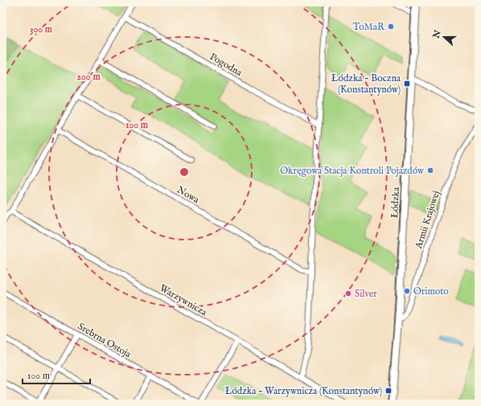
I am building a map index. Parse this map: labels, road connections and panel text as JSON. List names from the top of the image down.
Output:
{
  "streets": {
    "main road": ["Łódzka"],
    "street": [
      "Pogodna",
      "Nowa",
      "Armii Krajowej",
      "Warzywnicza",
      "Srebrna Ostoja"
    ]
  },
  "crossings": [
    ["Łódzka", "Armii Krajowej"]
  ],
  "places": {
    "other": [
      "ToMaR",
      "Okręgowa Stacja Kontroli Pojazdów",
      "Orimoto",
      "Silver"
    ],
    "transit": ["Łódzka - Boczna (Konstantynów)", "Łódzka - Warzywnicza (Konstantynów)"]
  },
  "scale_bar": "100 m",
  "north": "left",
  "rings": ["300 m", "200 m", "100 m"]
}
